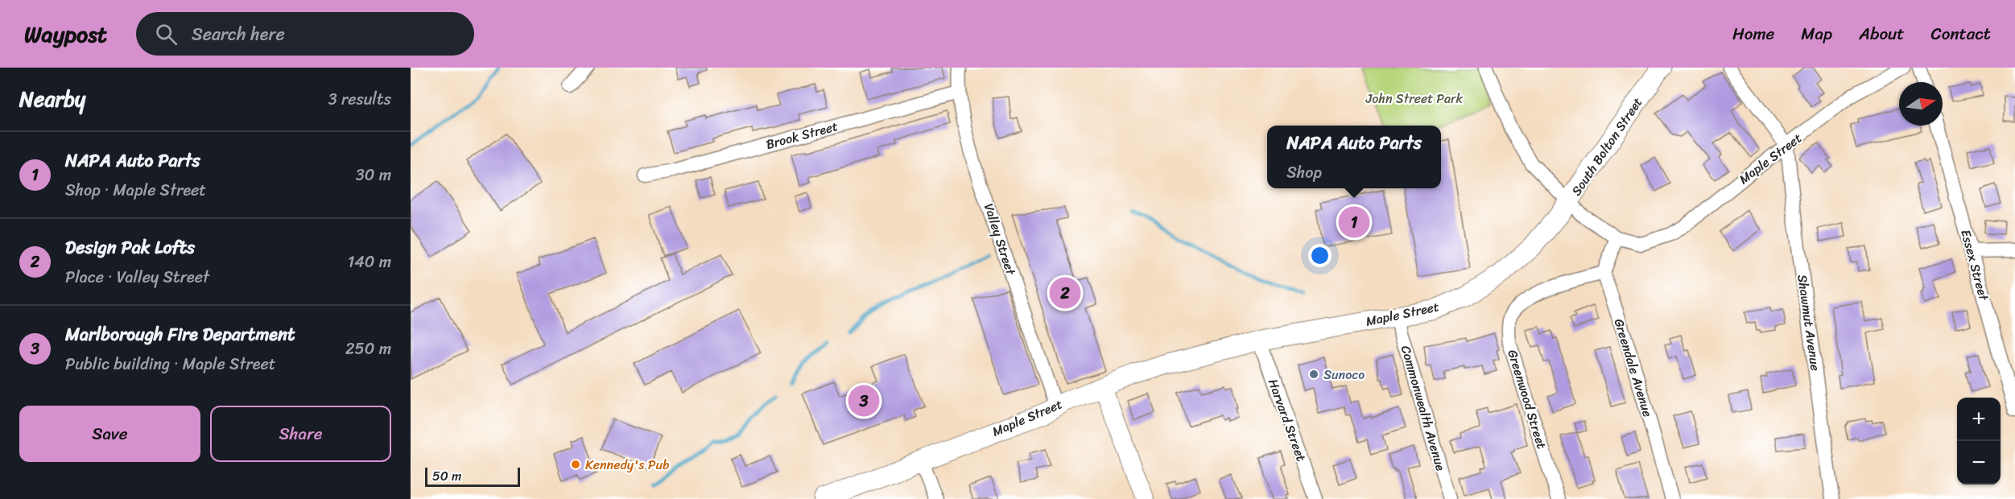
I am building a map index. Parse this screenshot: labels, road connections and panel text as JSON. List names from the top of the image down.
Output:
{
  "streets": {
    "main road": ["South Bolton Street", "Maple Street"],
    "street": [
      "Brook Street",
      "Valley Street",
      "Essex Street",
      "Shawmut Avenue",
      "Greendale Avenue",
      "Greenwood Street",
      "Commonwealth Avenue",
      "Harvard Street"
    ]
  },
  "crossings": [
    ["Brook Street", "Valley Street"],
    ["South Bolton Street", "Maple Street"],
    ["Maple Street", "Valley Street"],
    ["Maple Street", "Shawmut Avenue"],
    ["Maple Street", "Commonwealth Avenue"],
    ["Maple Street", "Harvard Street"],
    ["Greendale Avenue", "Greenwood Street"]
  ],
  "parks": ["John Street Park"],
  "places": ["Sunoco", "Kennedy's Pub"],
  "scale_bar": "50 m",
  "north": "right",
  "page": {
    "header": "Waypost",
    "search": "Search here",
    "nav": [
      "Home",
      "Map",
      "About",
      "Contact"
    ],
    "heading": ["Nearby", "3 results"],
    "popup": ["NAPA Auto Parts", "Shop"],
    "list": [
      {
        "mark": "1",
        "name": "NAPA Auto Parts",
        "note": "Shop · Maple Street",
        "value": "30 m"
      },
      {
        "mark": "2",
        "name": "Design Pak Lofts",
        "note": "Place · Valley Street",
        "value": "140 m"
      },
      {
        "mark": "3",
        "name": "Marlborough Fire Department",
        "note": "Public building · Maple Street",
        "value": "250 m"
      }
    ],
    "pins": ["1", "2", "3"],
    "buttons": ["Save", "Share"],
    "map_buttons": ["+", "−"],
    "scale": "50 m"
  }
}
